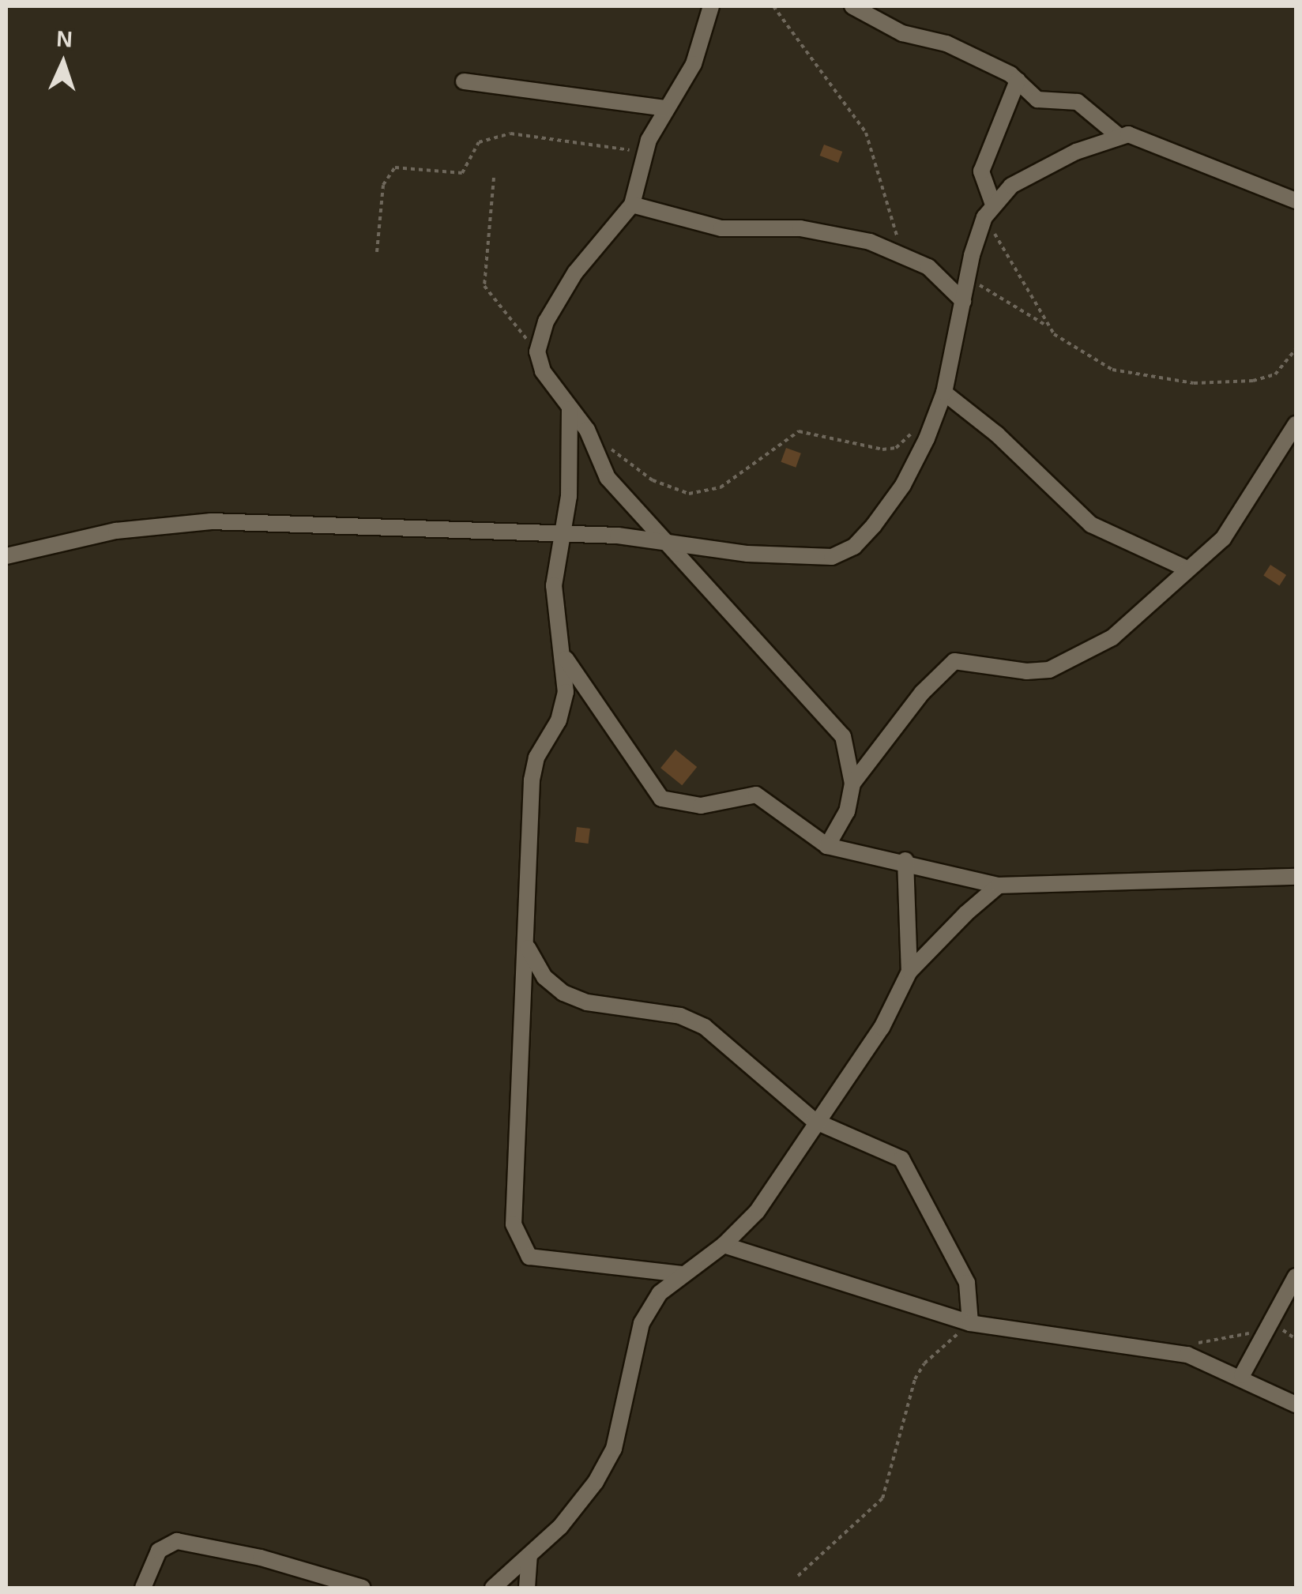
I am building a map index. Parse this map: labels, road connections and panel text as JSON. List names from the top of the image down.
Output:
{
  "north": "top"
}
